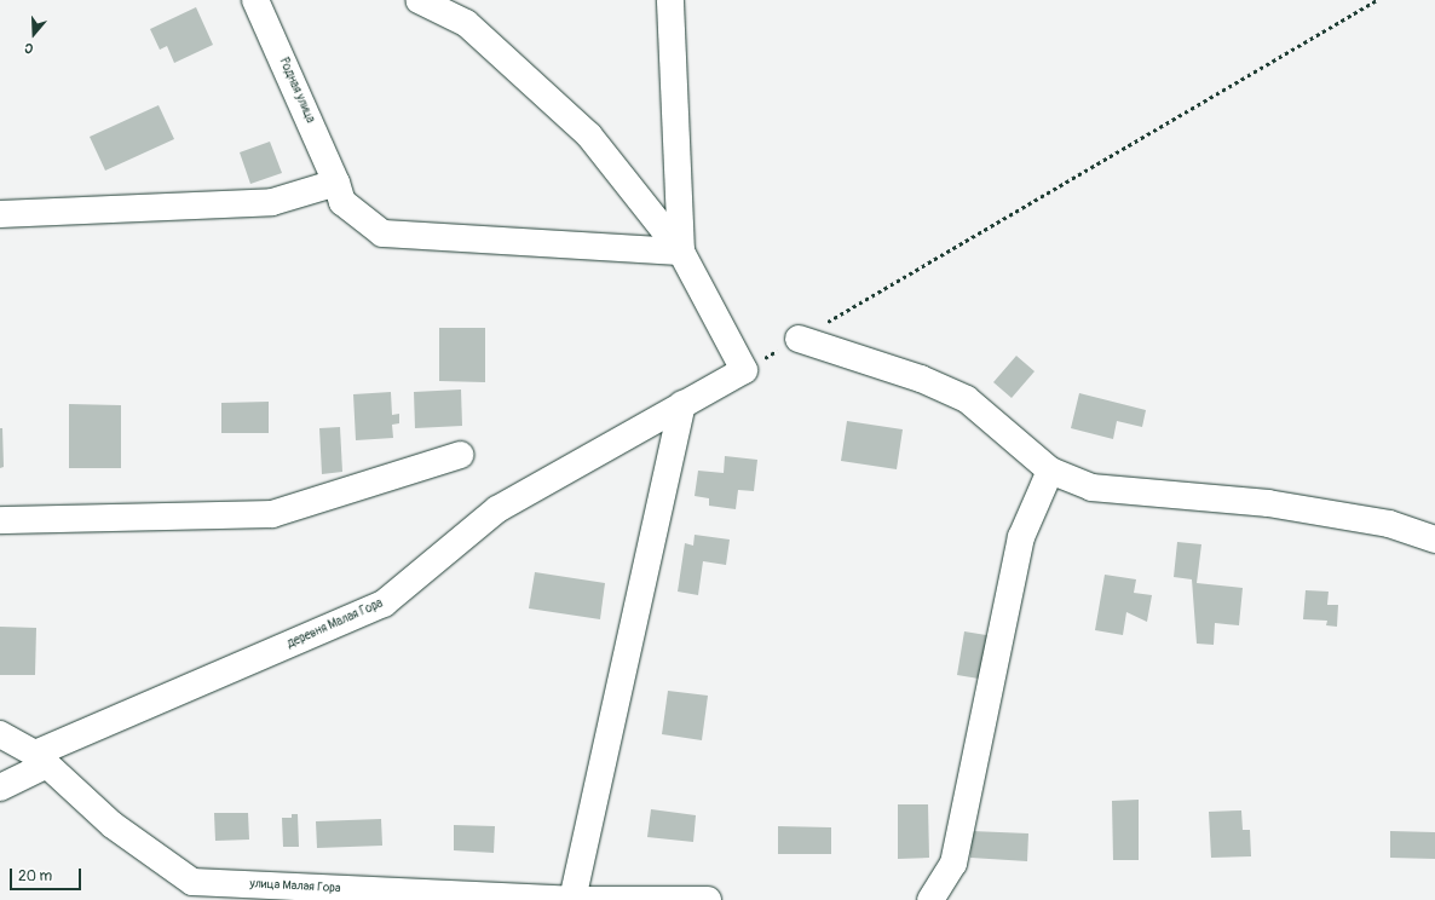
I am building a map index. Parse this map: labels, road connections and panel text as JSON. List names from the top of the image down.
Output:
{
  "streets": {
    "street": ["Родная улица", "деревня Малая Гора", "улица Малая Гора"]
  },
  "crossings": [
    ["деревня Малая Гора", "улица Малая Гора"]
  ],
  "scale_bar": "20 m",
  "north": "bottom"
}
